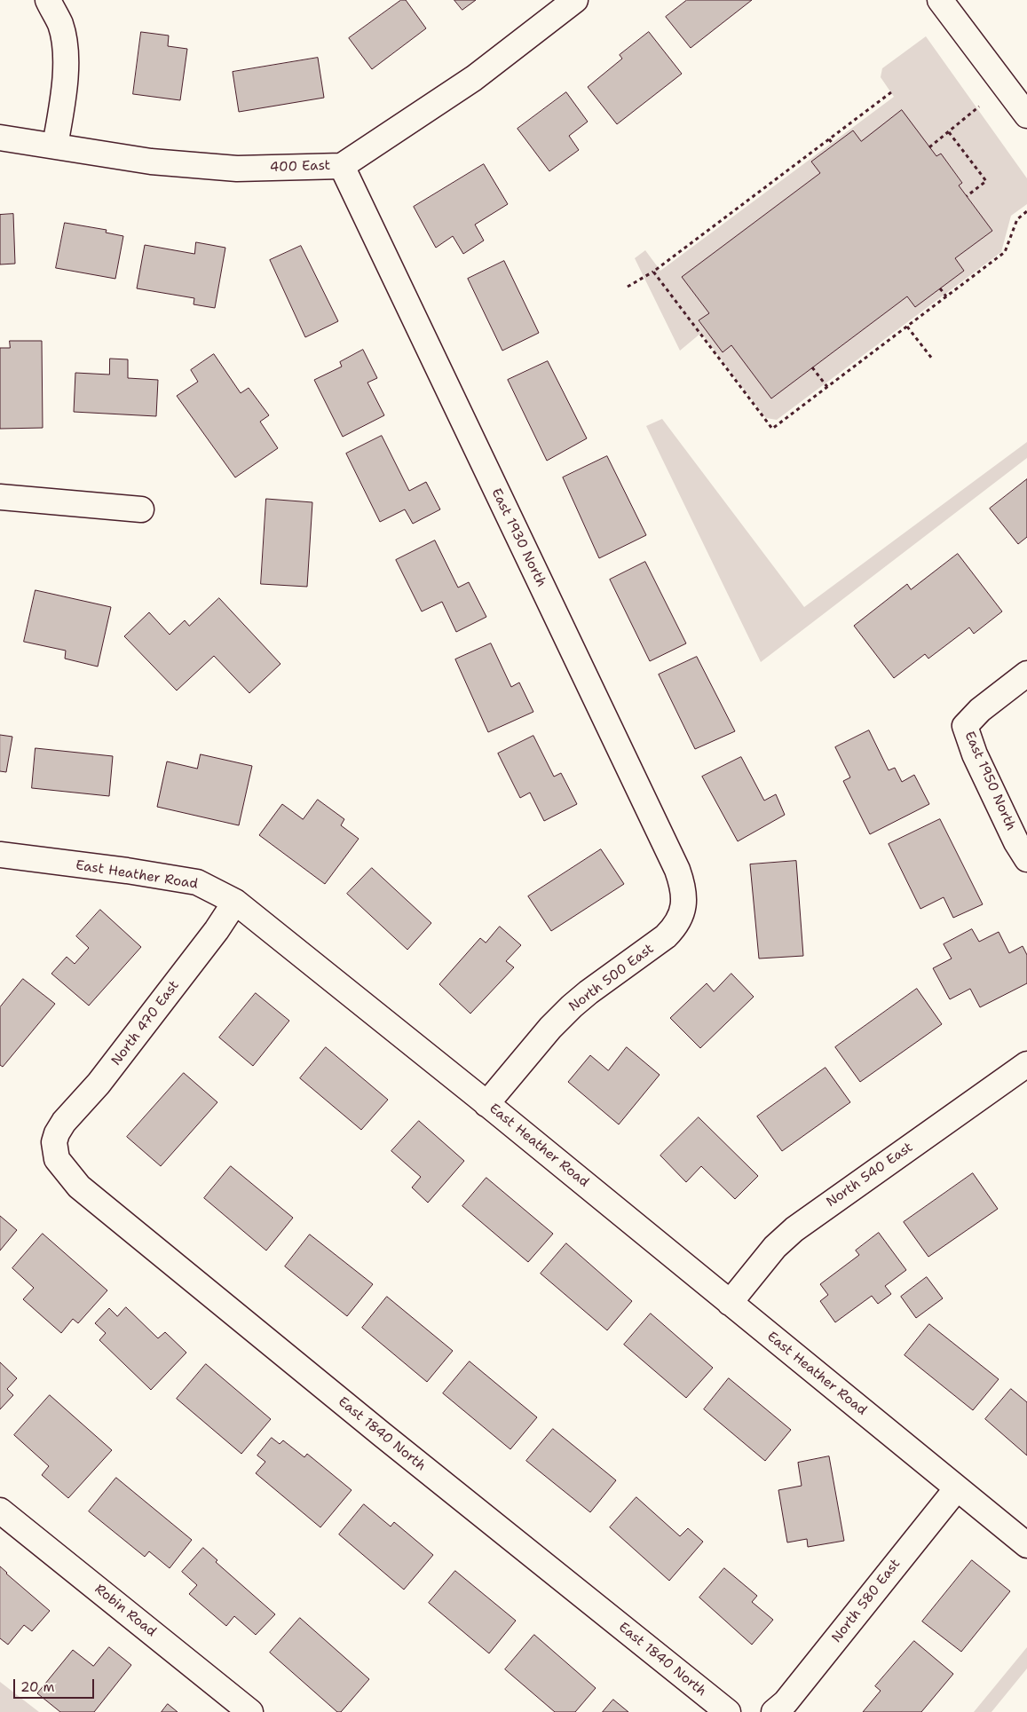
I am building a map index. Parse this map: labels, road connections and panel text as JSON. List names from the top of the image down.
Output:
{
  "streets": {
    "street": [
      "400 East",
      "East 1930 North",
      "East 1950 North",
      "East Heather Road",
      "North 500 East",
      "North 470 East",
      "North 540 East",
      "East 1840 North",
      "North 580 East",
      "Robin Road"
    ]
  },
  "crossings": [
    ["400 East", "East 1930 North"],
    ["East 1930 North", "North 500 East"],
    ["East Heather Road", "North 500 East"],
    ["East Heather Road", "North 470 East"],
    ["East Heather Road", "North 540 East"],
    ["East Heather Road", "North 580 East"],
    ["North 470 East", "East 1840 North"]
  ],
  "scale_bar": "20 m"
}
